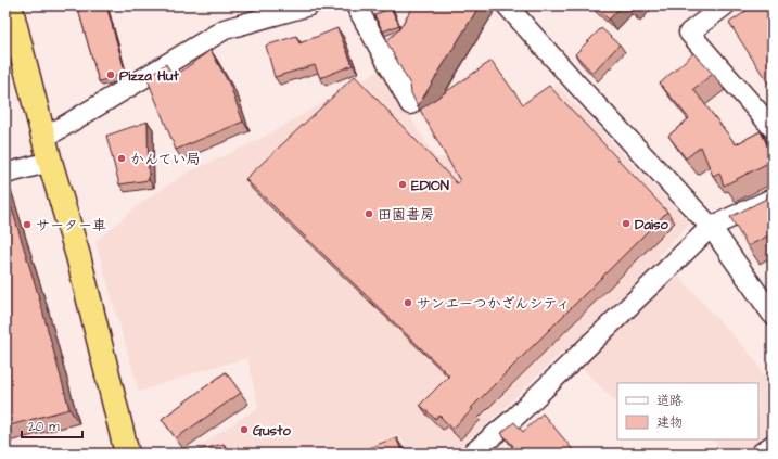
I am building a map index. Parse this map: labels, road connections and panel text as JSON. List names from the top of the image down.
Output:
{
  "places": [
    "Pizza Hut",
    "かんてい局",
    "EDION",
    "田園書房",
    "Daiso",
    "サーター車",
    "サンエーつかざんシティ",
    "Gusto"
  ],
  "legend": ["道路", "建物"],
  "scale_bar": "20 m"
}
